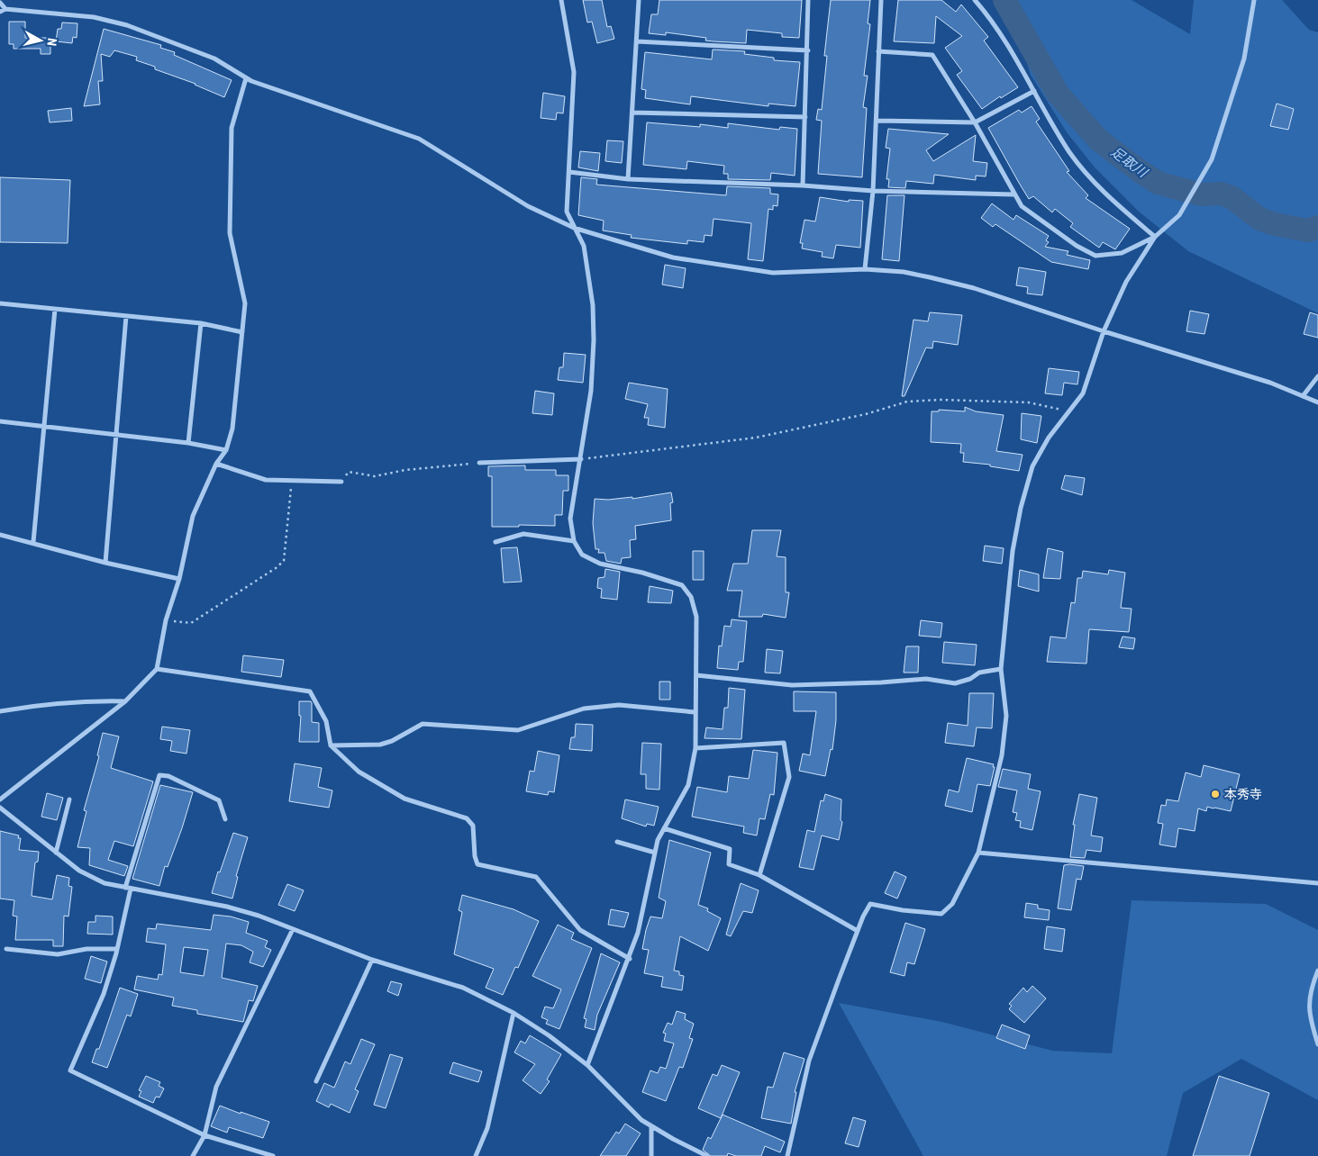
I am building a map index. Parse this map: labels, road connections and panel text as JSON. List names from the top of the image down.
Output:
{
  "water": ["足取川"],
  "places": ["本秀寺"],
  "north": "right"
}
